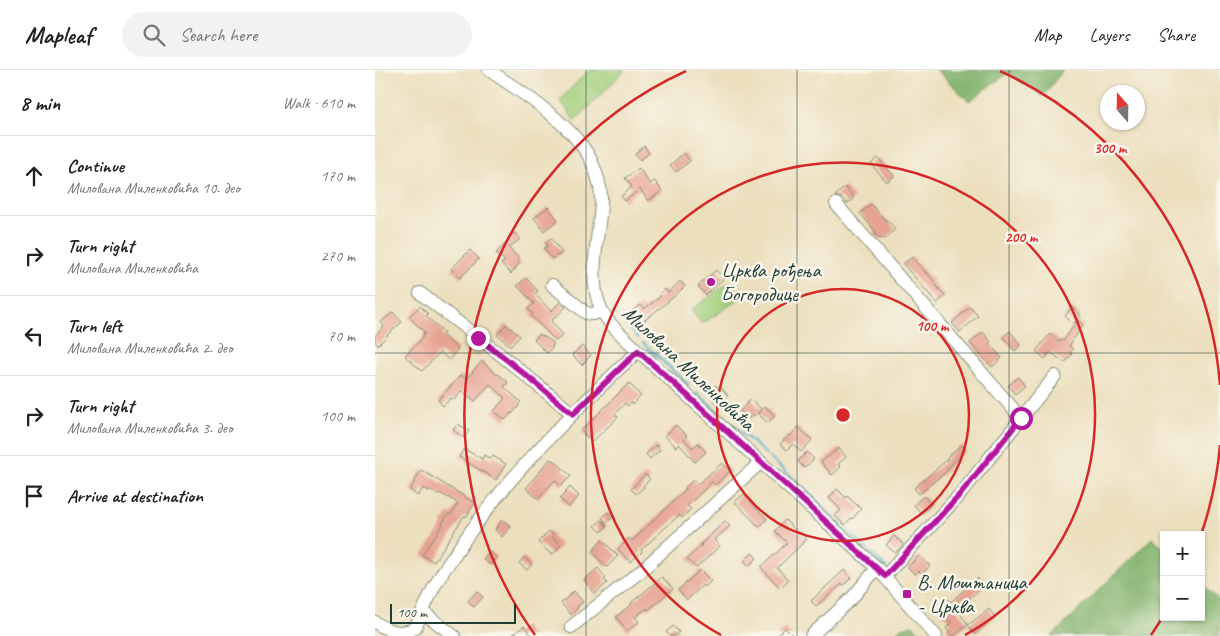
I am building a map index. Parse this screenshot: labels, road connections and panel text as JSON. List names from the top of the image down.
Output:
{
  "streets": {
    "street": ["Милована Миленковића"]
  },
  "places": {
    "other": ["Црква рођења Богородице"],
    "transit": ["В. Моштаница - Црква"]
  },
  "scale_bar": "100 m",
  "north": "top",
  "page": {
    "header": "Mapleaf",
    "search": "Search here",
    "nav": ["Map", "Layers", "Share"],
    "heading": ["8 min", "Walk · 610 m"],
    "list": [
      ["Continue", "Милована Миленковића 10. део", "170 m"],
      ["Turn right", "Милована Миленковића", "270 m"],
      ["Turn left", "Милована Миленковића 2. део", "70 m"],
      ["Turn right", "Милована Миленковића 3. део", "100 m"],
      "Arrive at destination"
    ],
    "map_buttons": ["+", "−"],
    "scale": "100 m"
  },
  "rings": ["300 m", "200 m", "100 m"]
}
